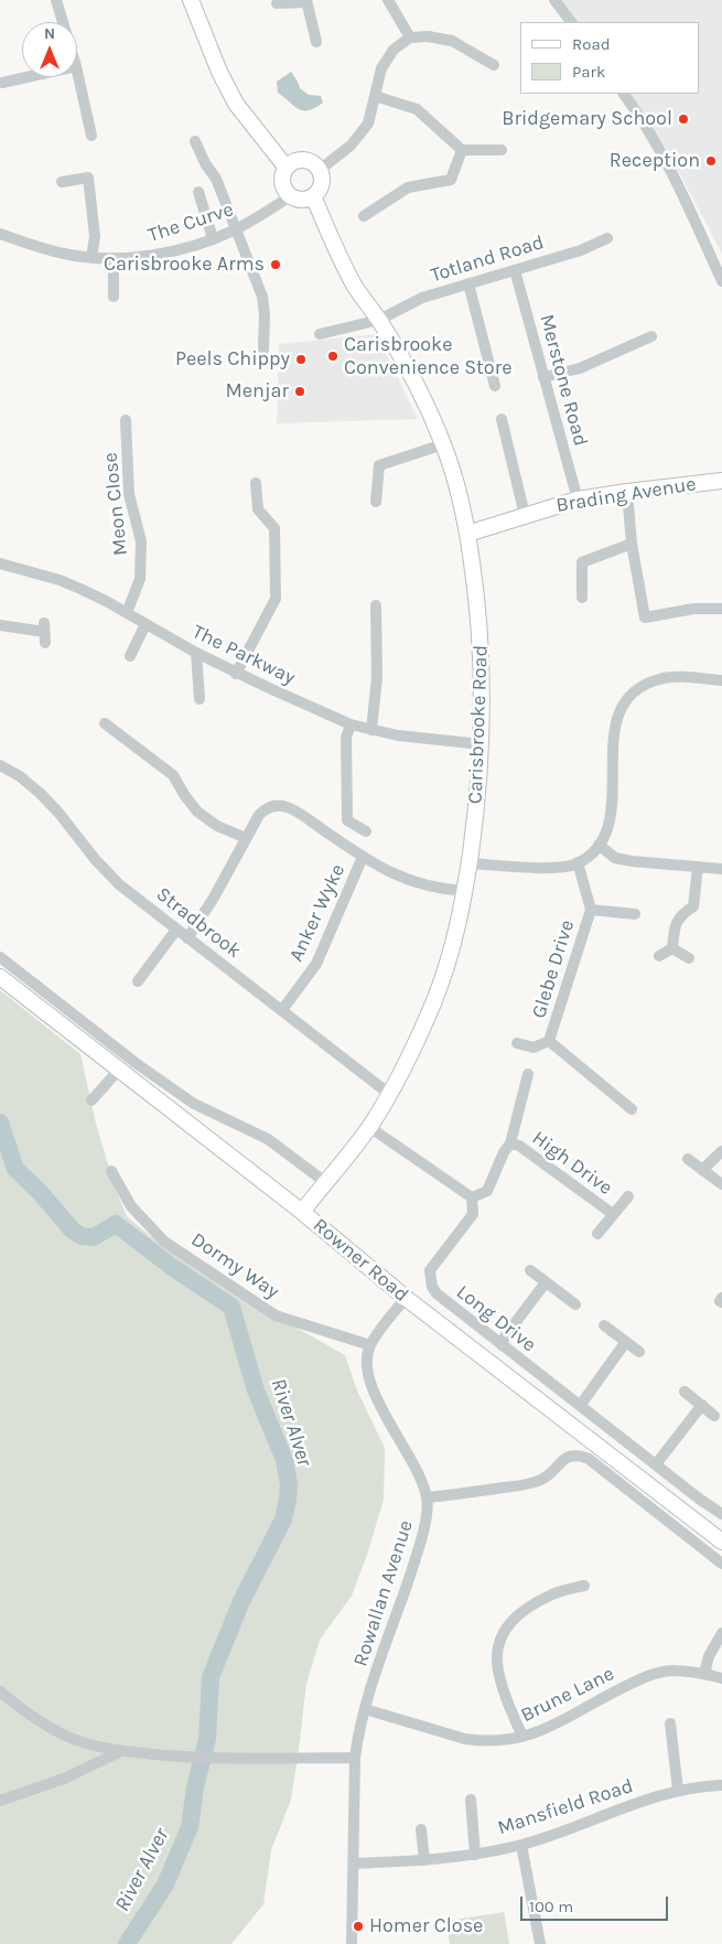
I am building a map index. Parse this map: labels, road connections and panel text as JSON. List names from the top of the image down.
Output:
{
  "streets": {
    "street": [
      "The Curve",
      "Totland Road",
      "Merstone Road",
      "Brading Avenue",
      "Meon Close",
      "The Parkway",
      "Carisbrooke Road",
      "Anker Wyke",
      "Stradbrook",
      "Glebe Drive",
      "High Drive",
      "Rowner Road",
      "Dormy Way",
      "Long Drive",
      "Rowallan Avenue",
      "Brune Lane",
      "Mansfield Road"
    ]
  },
  "crossings": [
    ["The Curve", "Carisbrooke Road"],
    ["Totland Road", "Merstone Road"],
    ["Totland Road", "Carisbrooke Road"],
    ["Merstone Road", "Brading Avenue"],
    ["Brading Avenue", "Carisbrooke Road"],
    ["Meon Close", "The Parkway"],
    ["The Parkway", "Carisbrooke Road"],
    ["Carisbrooke Road", "Stradbrook"],
    ["Carisbrooke Road", "Rowner Road"],
    ["Anker Wyke", "Stradbrook"],
    ["Dormy Way", "Rowallan Avenue"],
    ["Rowallan Avenue", "Brune Lane"],
    ["Rowallan Avenue", "Mansfield Road"]
  ],
  "water": ["River Alver"],
  "places": [
    "Bridgemary School",
    "Reception",
    "Carisbrooke Arms",
    "Carisbrooke Convenience Store",
    "Peels Chippy",
    "Menjar",
    "Homer Close"
  ],
  "legend": ["Road", "Park"],
  "scale_bar": "100 m",
  "north": "top"
}
